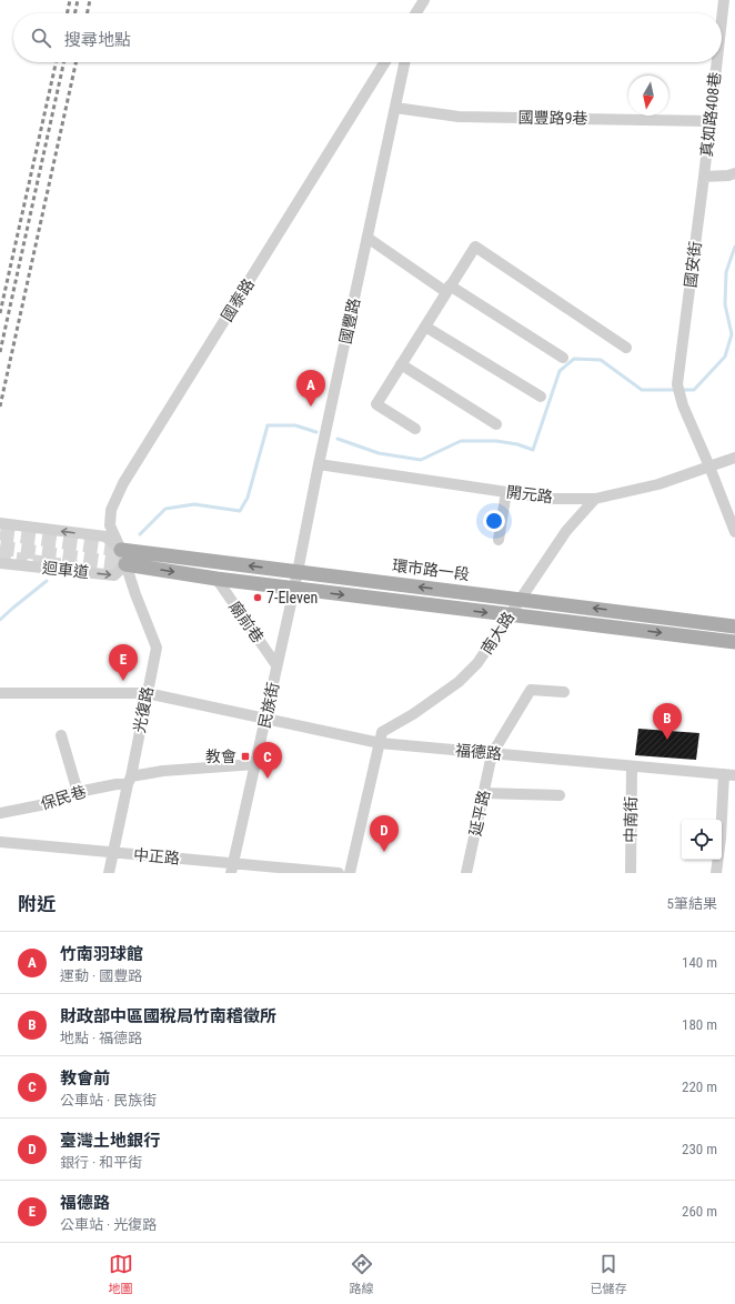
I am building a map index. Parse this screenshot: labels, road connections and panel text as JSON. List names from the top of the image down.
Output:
{
  "streets": {
    "main road": ["環市路一段"],
    "street": [
      "真如路408巷",
      "國豐路9巷",
      "國安街",
      "國泰路",
      "國豐路",
      "開元路",
      "迴車道",
      "廟前巷",
      "南大路",
      "民族街",
      "光復路",
      "福德路",
      "保民巷",
      "延平路",
      "中南街",
      "中正路"
    ]
  },
  "crossings": [
    ["真如路408巷", "國豐路9巷"],
    ["真如路408巷", "國安街"],
    ["國豐路9巷", "國豐路"],
    ["國安街", "開元路"],
    ["國泰路", "環市路一段"],
    ["國泰路", "光復路"],
    ["國豐路", "開元路"],
    ["國豐路", "環市路一段"],
    ["國豐路", "民族街"],
    ["開元路", "南大路"],
    ["迴車道", "光復路"],
    ["環市路一段", "南大路"],
    ["環市路一段", "光復路"],
    ["廟前巷", "民族街"],
    ["南大路", "福德路"],
    ["民族街", "福德路"],
    ["民族街", "保民巷"],
    ["民族街", "中正路"],
    ["光復路", "福德路"],
    ["光復路", "保民巷"],
    ["光復路", "中正路"],
    ["福德路", "延平路"],
    ["福德路", "中南街"]
  ],
  "places": {
    "other": ["7-Eleven"],
    "transit": ["教會"]
  },
  "north": "bottom",
  "page": {
    "search": "搜尋地點",
    "pins": [
      "A",
      "E",
      "B",
      "C",
      "D"
    ],
    "heading": ["附近", "5筆結果"],
    "list": [
      {
        "mark": "A",
        "name": "竹南羽球館",
        "note": "運動 · 國豐路",
        "value": "140 m"
      },
      {
        "mark": "B",
        "name": "財政部中區國稅局竹南稽徵所",
        "note": "地點 · 福德路",
        "value": "180 m"
      },
      {
        "mark": "C",
        "name": "教會前",
        "note": "公車站 · 民族街",
        "value": "220 m"
      },
      {
        "mark": "D",
        "name": "臺灣土地銀行",
        "note": "銀行 · 和平街",
        "value": "230 m"
      },
      {
        "mark": "E",
        "name": "福德路",
        "note": "公車站 · 光復路",
        "value": "260 m"
      }
    ],
    "nav": ["地圖", "路線", "已儲存"]
  }
}
